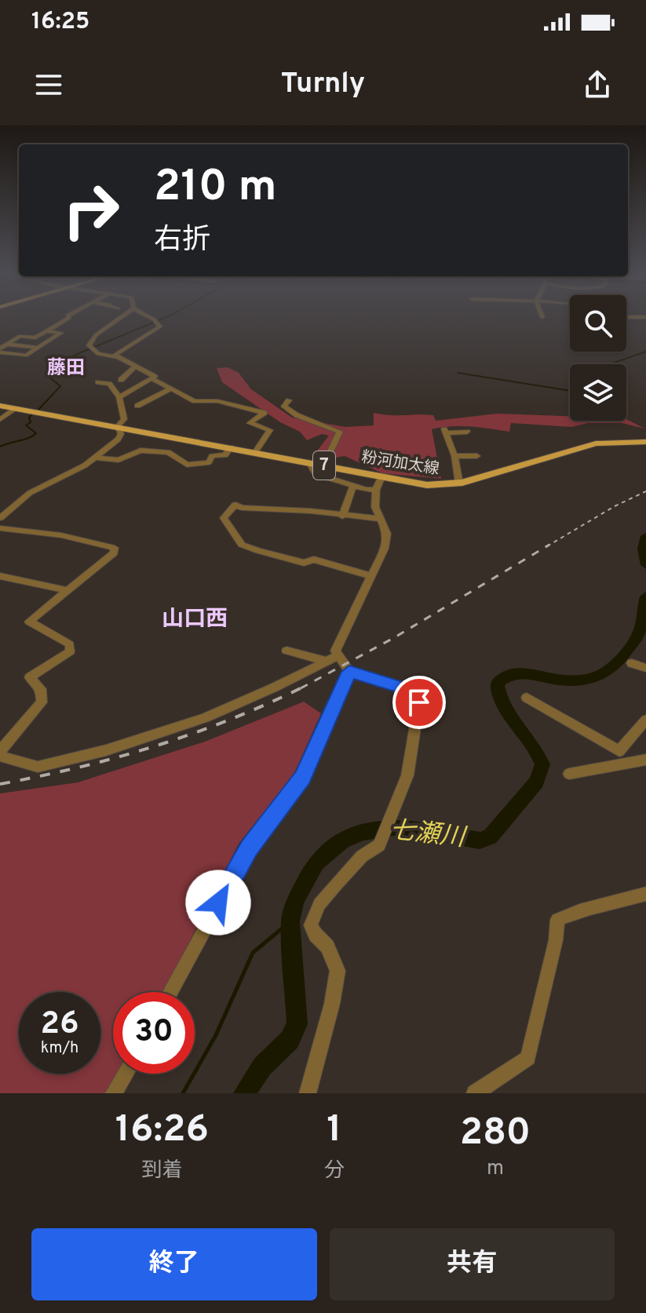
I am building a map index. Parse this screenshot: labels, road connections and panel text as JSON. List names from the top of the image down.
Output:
{
  "streets": {
    "main road": ["粉河加太線", "7"]
  },
  "districts": ["藤田", "山口西"],
  "water": ["七瀬川"],
  "page": {
    "status": "16:25",
    "header": "Turnly",
    "turn": ["210 m", "右折"],
    "speed": "26 km/h",
    "limit": "30",
    "eta": [
      "16:26",
      "到着",
      "1",
      "分",
      "280",
      "m"
    ],
    "buttons": ["終了", "共有"]
  }
}
